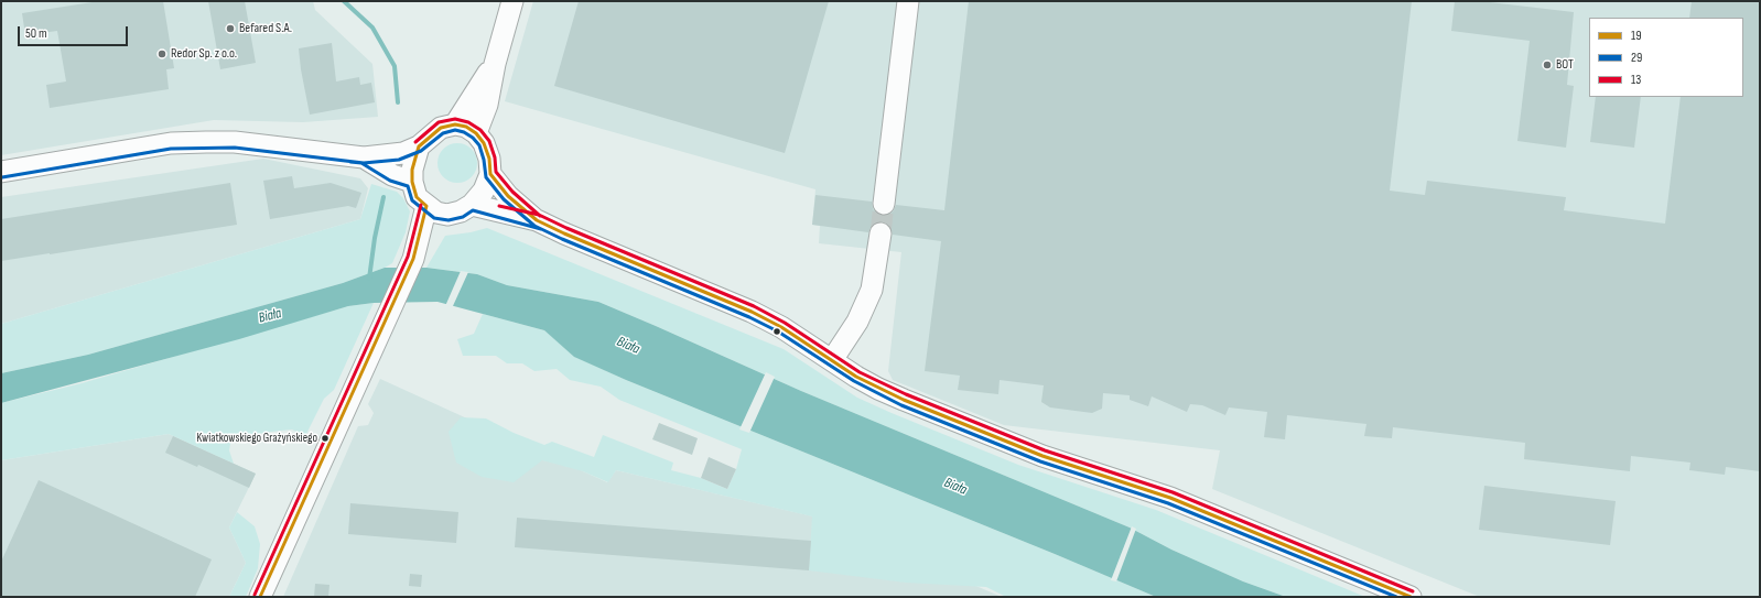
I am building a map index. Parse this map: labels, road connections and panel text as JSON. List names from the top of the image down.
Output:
{
  "water": ["Biała"],
  "places": [
    "Befared S.A.",
    "Redor Sp. z o.o.",
    "BOT",
    "Kwiatkowskiego Grażyńskiego"
  ],
  "lines": ["transit line 13", "transit line 19", "transit line 29"],
  "legend": ["19", "29", "13"],
  "scale_bar": "50 m"
}
